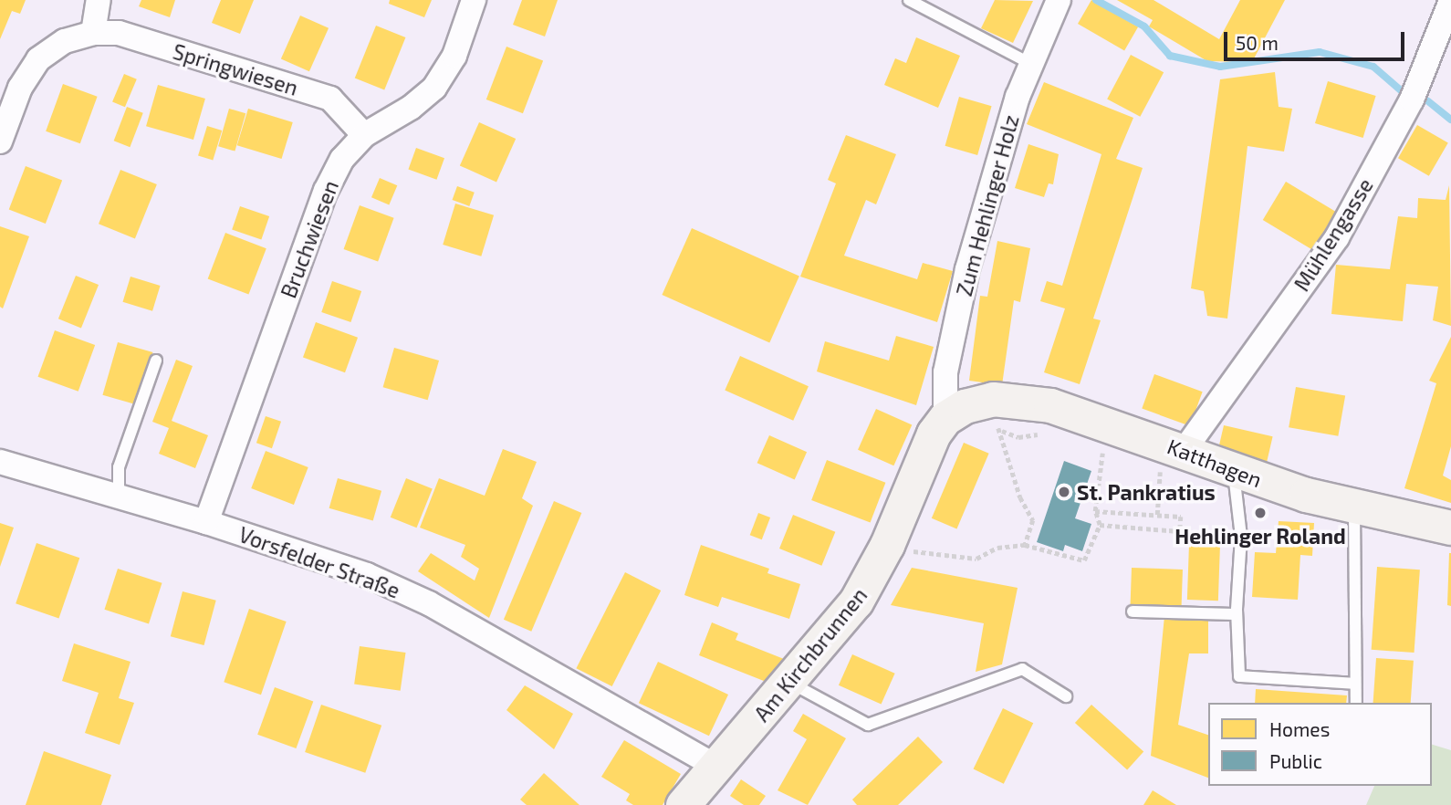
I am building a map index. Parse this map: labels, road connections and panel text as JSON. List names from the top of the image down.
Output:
{
  "streets": {
    "main road": ["Katthagen", "Am Kirchbrunnen"],
    "street": [
      "Springwiesen",
      "Zum Hehlinger Holz",
      "Mühlengasse",
      "Bruchwiesen",
      "Vorsfelder Straße"
    ]
  },
  "crossings": [
    ["Springwiesen", "Bruchwiesen"],
    ["Zum Hehlinger Holz", "Katthagen"],
    ["Zum Hehlinger Holz", "Am Kirchbrunnen"],
    ["Mühlengasse", "Katthagen"],
    ["Bruchwiesen", "Vorsfelder Straße"],
    ["Katthagen", "Am Kirchbrunnen"],
    ["Vorsfelder Straße", "Am Kirchbrunnen"]
  ],
  "places": ["St. Pankratius", "Hehlinger Roland"],
  "legend": ["Homes", "Public"],
  "scale_bar": "50 m"
}
